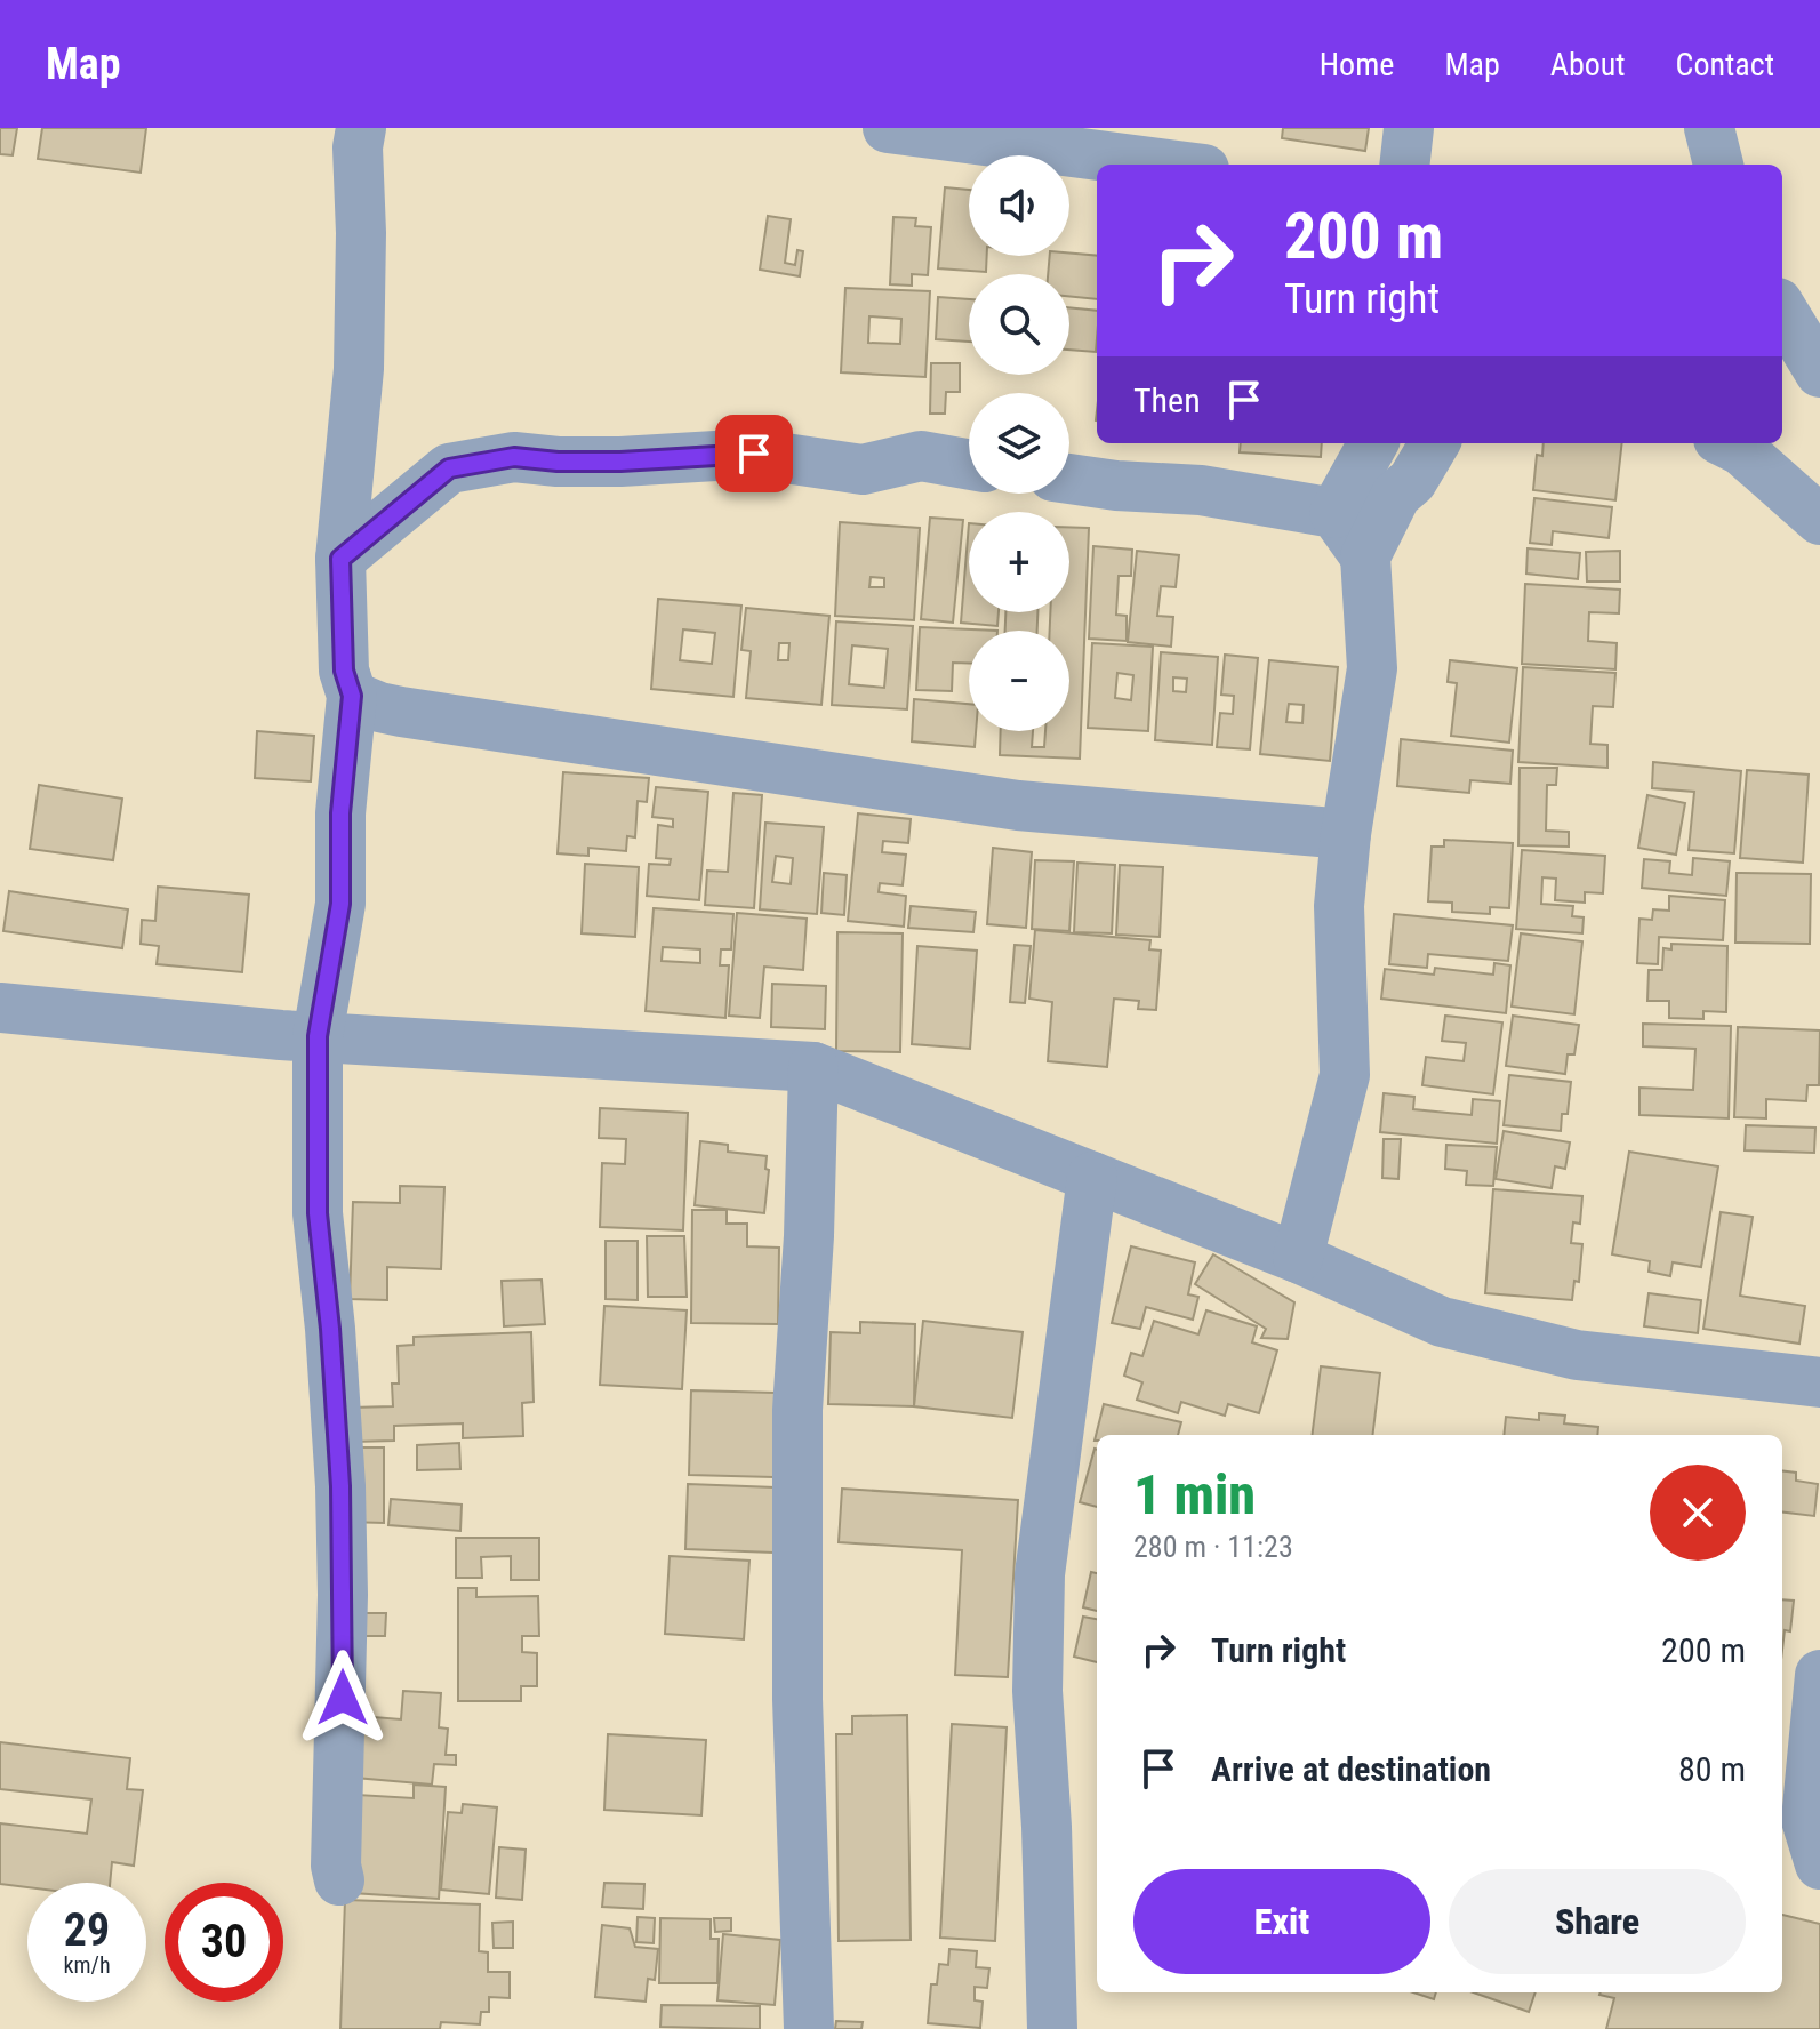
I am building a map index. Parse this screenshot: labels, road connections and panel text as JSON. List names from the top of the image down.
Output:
{
  "page": {
    "header": "Map",
    "nav": [
      "Home",
      "Map",
      "About",
      "Contact"
    ],
    "map_buttons": ["+", "−"],
    "turn": ["200 m", "Turn right"],
    "then": "Then",
    "heading": ["1 min", "280 m · 11:23"],
    "list": [
      {
        "name": "Turn right",
        "value": "200 m"
      },
      {
        "name": "Arrive at destination",
        "value": "80 m"
      }
    ],
    "buttons": ["Exit", "Share"],
    "speed": "29 km/h",
    "limit": "30"
  }
}
